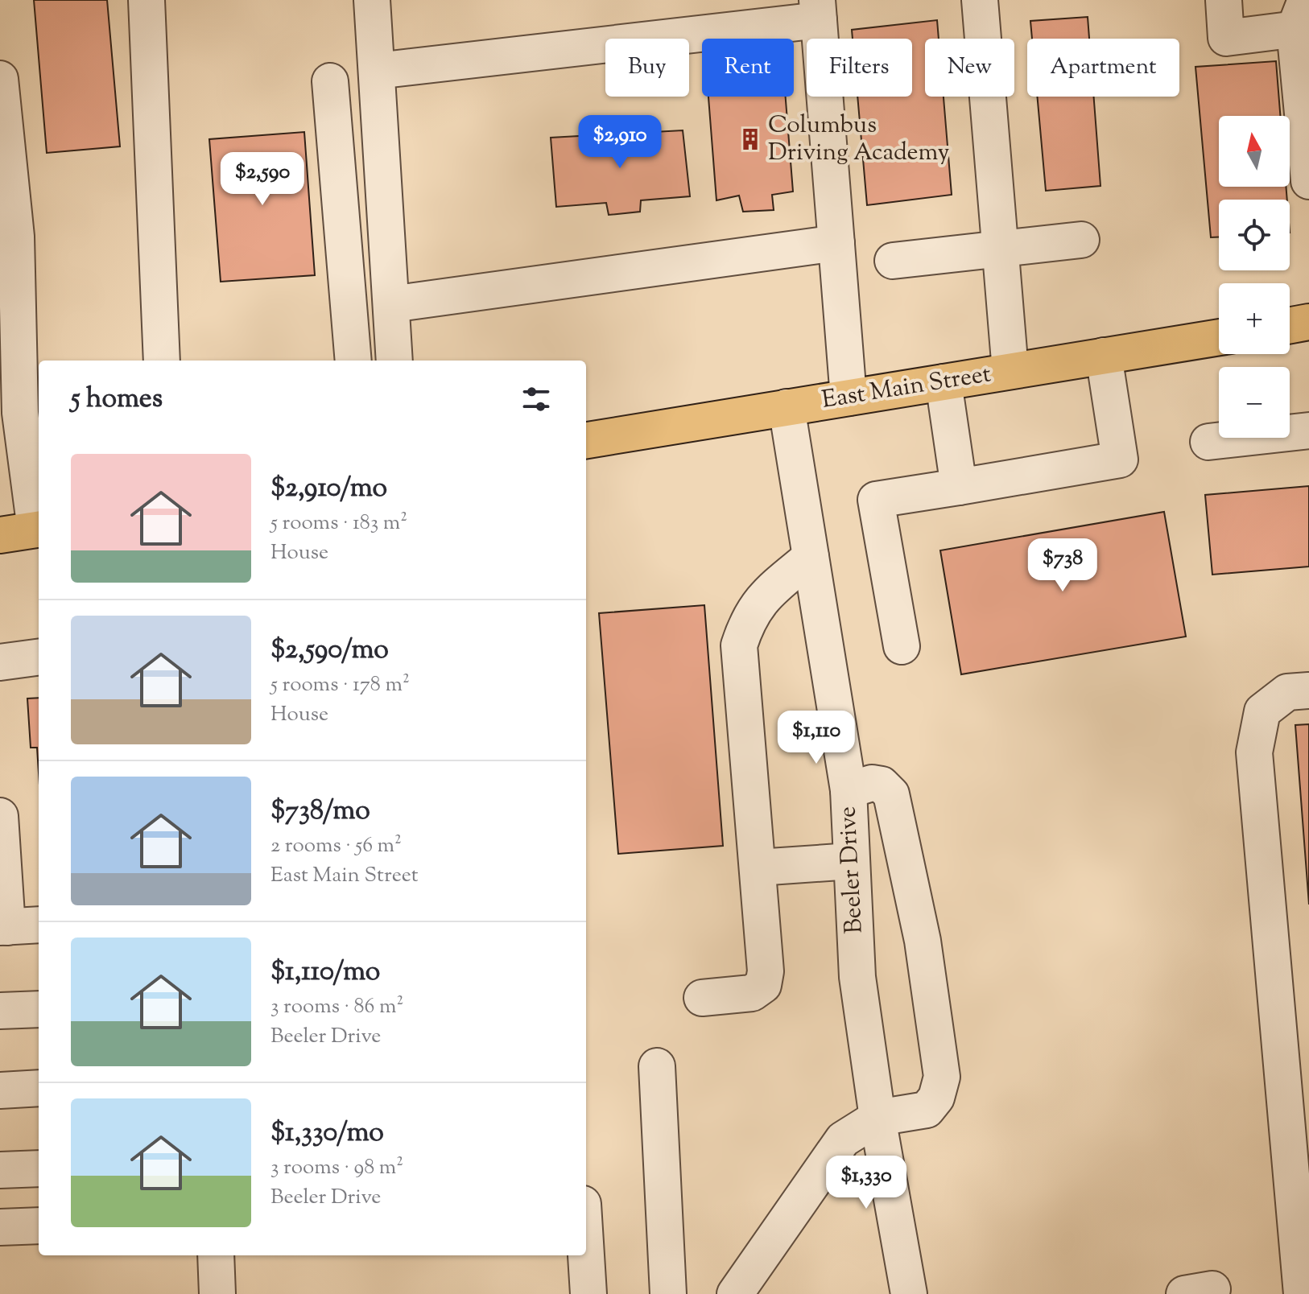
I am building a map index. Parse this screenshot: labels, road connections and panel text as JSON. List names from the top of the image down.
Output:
{
  "streets": {
    "main road": ["East Main Street"],
    "street": ["Beeler Drive"]
  },
  "crossings": [
    ["East Main Street", "Beeler Drive"]
  ],
  "places": {
    "building": ["Columbus Driving Academy"]
  },
  "north": "top",
  "page": {
    "chip": [
      "Buy",
      "Rent",
      "Filters",
      "New",
      "Apartment"
    ],
    "price": [
      "$2,910",
      "$2,590",
      "$738",
      "$1,110",
      "$1,330"
    ],
    "map_buttons": ["+", "−"],
    "heading": "5 homes",
    "list": [
      {
        "name": "$2,910/mo",
        "note": "5 rooms · 183 m² · House"
      },
      {
        "name": "$2,590/mo",
        "note": "5 rooms · 178 m² · House"
      },
      {
        "name": "$738/mo",
        "note": "2 rooms · 56 m² · East Main Street"
      },
      {
        "name": "$1,110/mo",
        "note": "3 rooms · 86 m² · Beeler Drive"
      },
      {
        "name": "$1,330/mo",
        "note": "3 rooms · 98 m² · Beeler Drive"
      }
    ]
  }
}
